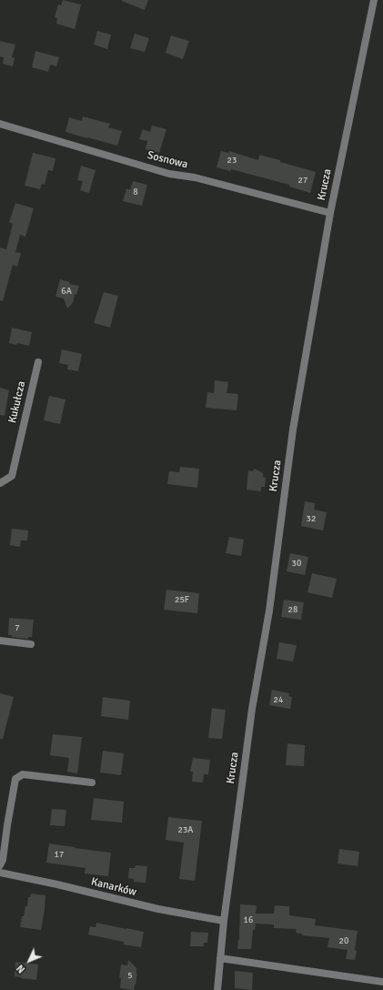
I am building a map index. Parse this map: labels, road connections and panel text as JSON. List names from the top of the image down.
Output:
{
  "streets": {
    "street": [
      "Sosnowa",
      "Krucza",
      "Kukułcza",
      "Kanarków"
    ]
  },
  "crossings": [
    ["Sosnowa", "Krucza"],
    ["Krucza", "Kanarków"]
  ],
  "house_numbers": [
    "23",
    "27",
    "8",
    "6A",
    "32",
    "30",
    "25F",
    "28",
    "7",
    "24",
    "23A",
    "17",
    "16",
    "20",
    "5"
  ],
  "north": "bottom left"
}
